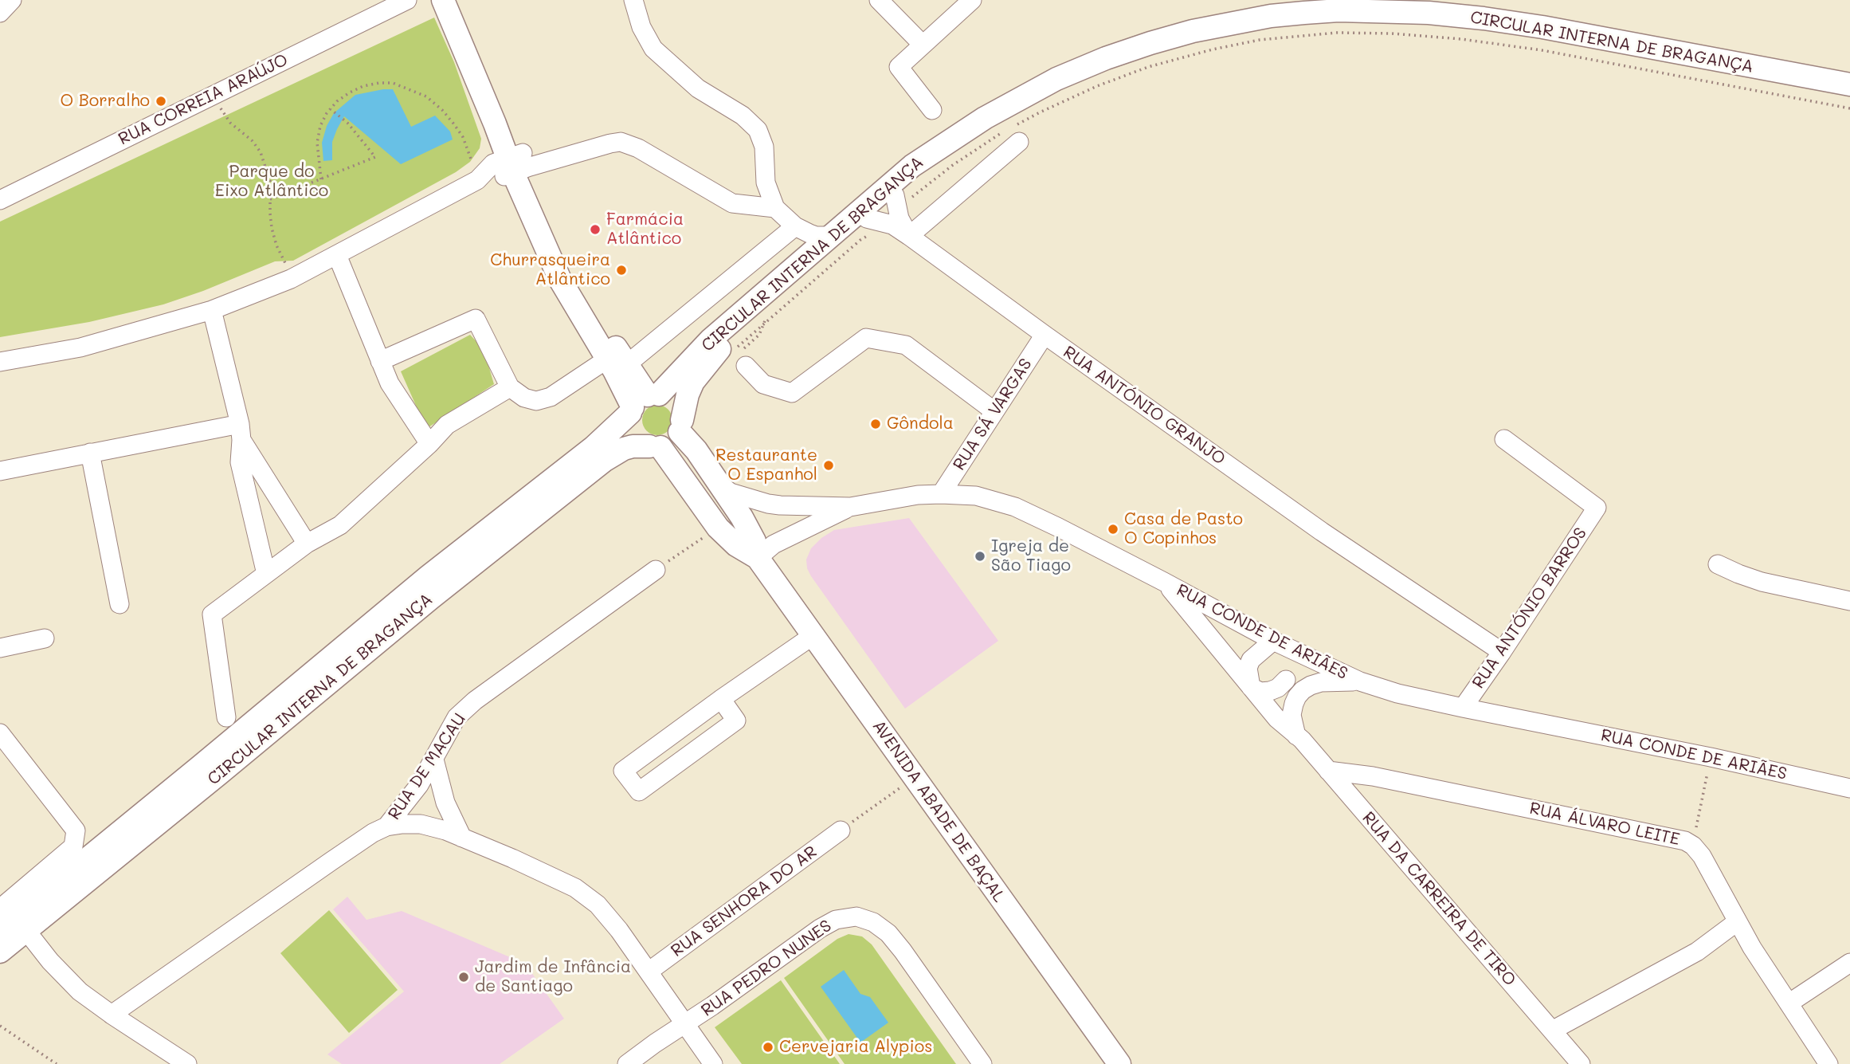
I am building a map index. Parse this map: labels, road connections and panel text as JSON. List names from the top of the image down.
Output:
{
  "streets": {
    "main road": ["CIRCULAR INTERNA DE BRAGANÇA", "AVENIDA ABADE DE BAÇAL"],
    "street": [
      "RUA CORREIA ARAÚJO",
      "RUA ANTÓNIO GRANJO",
      "RUA SÁ VARGAS",
      "RUA ANTÓNIO BARROS",
      "RUA CONDE DE ARIÃES",
      "RUA DE MACAU",
      "RUA ÁLVARO LEITE",
      "RUA DA CARREIRA DE TIRO",
      "RUA SENHORA DO AR",
      "RUA PEDRO NUNES"
    ]
  },
  "crossings": [
    ["CIRCULAR INTERNA DE BRAGANÇA", "RUA ANTÓNIO GRANJO"],
    ["CIRCULAR INTERNA DE BRAGANÇA", "AVENIDA ABADE DE BAÇAL"],
    ["RUA ANTÓNIO GRANJO", "RUA SÁ VARGAS"],
    ["RUA ANTÓNIO GRANJO", "RUA ANTÓNIO BARROS"],
    ["RUA SÁ VARGAS", "RUA CONDE DE ARIÃES"],
    ["RUA ANTÓNIO BARROS", "RUA CONDE DE ARIÃES"],
    ["RUA CONDE DE ARIÃES", "AVENIDA ABADE DE BAÇAL"],
    ["RUA CONDE DE ARIÃES", "RUA DA CARREIRA DE TIRO"],
    ["RUA ÁLVARO LEITE", "RUA DA CARREIRA DE TIRO"]
  ],
  "parks": ["Parque do Eixo Atlântico"],
  "places": [
    "O Borralho",
    "Farmácia Atlântico",
    "Churrasqueira Atlântico",
    "Gôndola",
    "Restaurante O Espanhol",
    "Casa de Pasto O Copinhos",
    "Igreja de São Tiago",
    "Jardim de Infância de Santiago",
    "Cervejaria Alypios"
  ]
}
